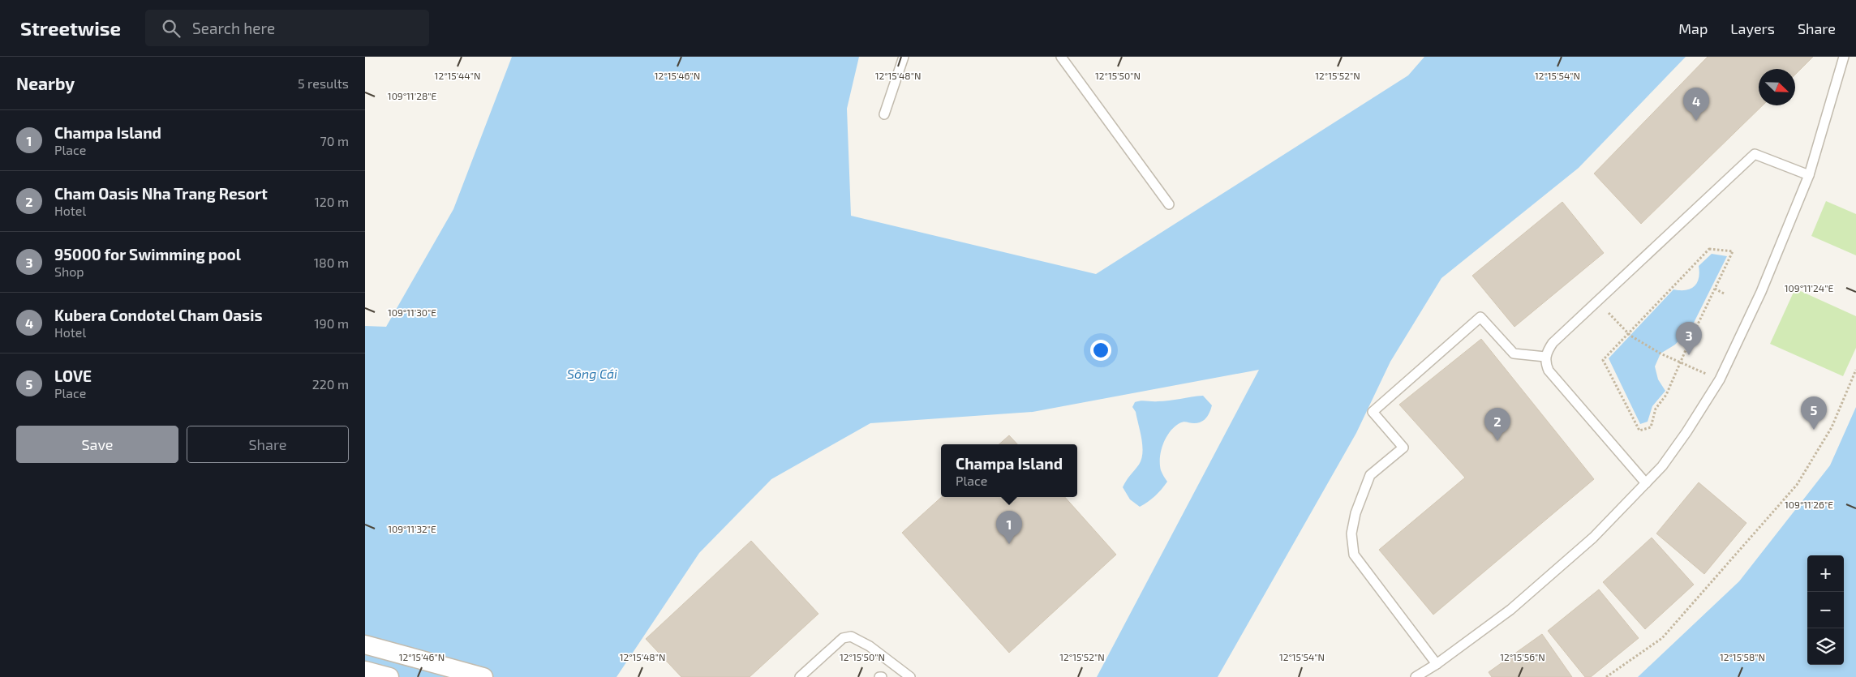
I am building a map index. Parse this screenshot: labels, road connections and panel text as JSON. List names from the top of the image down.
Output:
{
  "water": ["Sông Cái"],
  "north": "bottom right",
  "page": {
    "header": "Streetwise",
    "search": "Search here",
    "nav": ["Map", "Layers", "Share"],
    "heading": ["Nearby", "5 results"],
    "pins": [
      "4",
      "3",
      "5",
      "2",
      "1"
    ],
    "list": [
      {
        "mark": "1",
        "name": "Champa Island",
        "note": "Place",
        "value": "70 m"
      },
      {
        "mark": "2",
        "name": "Cham Oasis Nha Trang Resort",
        "note": "Hotel",
        "value": "120 m"
      },
      {
        "mark": "3",
        "name": "95000 for Swimming pool",
        "note": "Shop",
        "value": "180 m"
      },
      {
        "mark": "4",
        "name": "Kubera Condotel Cham Oasis",
        "note": "Hotel",
        "value": "190 m"
      },
      {
        "mark": "5",
        "name": "LOVE",
        "note": "Place",
        "value": "220 m"
      }
    ],
    "buttons": ["Save", "Share"],
    "popup": ["Champa Island", "Place"],
    "map_buttons": ["+", "−"]
  },
  "coordinates": [
    "12°15'44\"N",
    "12°15'46\"N",
    "12°15'48\"N",
    "12°15'50\"N",
    "12°15'52\"N",
    "12°15'54\"N",
    "109°11'28\"E",
    "109°11'24\"E",
    "109°11'30\"E",
    "109°11'26\"E",
    "109°11'32\"E",
    "12°15'56\"N",
    "12°15'58\"N"
  ]
}
